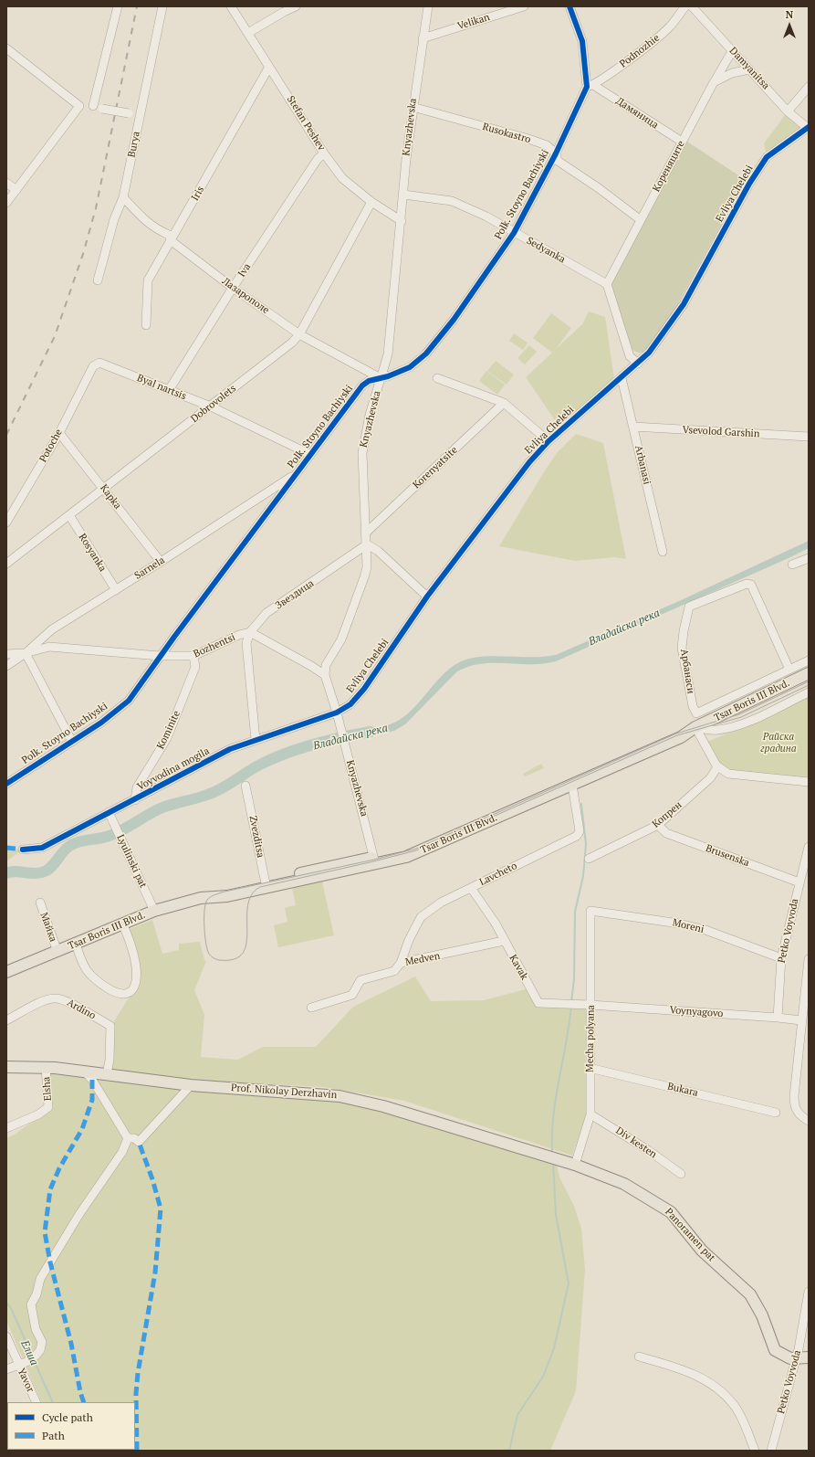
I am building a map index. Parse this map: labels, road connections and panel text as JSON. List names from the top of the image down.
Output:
{
  "streets": {
    "main road": ["Tsar Boris III Blvd.", "Prof. Nikolay Derzhavin", "Panoramen pat"],
    "street": [
      "Velikan",
      "Podnozhie",
      "Damyanitsa",
      "Дамяница",
      "Stefan Peshev",
      "Knyazhevska",
      "Rusokastro",
      "Burya",
      "Кореняците",
      "Iris",
      "Evliya Chelebi",
      "Polk. Stoyno Bachiyski",
      "Sedyanka",
      "Iva",
      "Лазарополе",
      "Byal nartsis",
      "Dobrovolets",
      "Vsevolod Garshin",
      "Potoche",
      "Arbanasi",
      "Korenyatsite",
      "Kapka",
      "Rosyanka",
      "Sarnela",
      "Звездица",
      "Bozhentsi",
      "Арбанаси",
      "Kominite",
      "Voyvodina mogila",
      "Копрен",
      "Zvezditsa",
      "Brusenska",
      "Lyulinski pat",
      "Lavcheto",
      "Moreni",
      "Майка",
      "Petko Voyvoda",
      "Medven",
      "Kavak",
      "Ardino",
      "Voynyagovo",
      "Mecha polyana",
      "Elsha",
      "Bukara",
      "Div kesten",
      "Yavor"
    ]
  },
  "crossings": [
    ["Velikan", "Knyazhevska"],
    ["Podnozhie", "Damyanitsa"],
    ["Podnozhie", "Дамяница"],
    ["Podnozhie", "Polk. Stoyno Bachiyski"],
    ["Damyanitsa", "Кореняците"],
    ["Damyanitsa", "Evliya Chelebi"],
    ["Дамяница", "Кореняците"],
    ["Дамяница", "Polk. Stoyno Bachiyski"],
    ["Stefan Peshev", "Knyazhevska"],
    ["Stefan Peshev", "Iris"],
    ["Stefan Peshev", "Iva"],
    ["Stefan Peshev", "Dobrovolets"],
    ["Knyazhevska", "Rusokastro"],
    ["Knyazhevska", "Evliya Chelebi"],
    ["Knyazhevska", "Polk. Stoyno Bachiyski"],
    ["Knyazhevska", "Sedyanka"],
    ["Knyazhevska", "Лазарополе"],
    ["Knyazhevska", "Korenyatsite"],
    ["Knyazhevska", "Звездица"],
    ["Knyazhevska", "Tsar Boris III Blvd."],
    ["Knyazhevska", "Voyvodina mogila"],
    ["Rusokastro", "Кореняците"],
    ["Rusokastro", "Polk. Stoyno Bachiyski"],
    ["Burya", "Лазарополе"],
    ["Кореняците", "Sedyanka"],
    ["Iris", "Лазарополе"],
    ["Evliya Chelebi", "Arbanasi"],
    ["Evliya Chelebi", "Voyvodina mogila"],
    ["Polk. Stoyno Bachiyski", "Sedyanka"],
    ["Polk. Stoyno Bachiyski", "Лазарополе"],
    ["Polk. Stoyno Bachiyski", "Byal nartsis"],
    ["Polk. Stoyno Bachiyski", "Sarnela"],
    ["Polk. Stoyno Bachiyski", "Bozhentsi"],
    ["Iva", "Лазарополе"],
    ["Iva", "Byal nartsis"],
    ["Лазарополе", "Dobrovolets"],
    ["Byal nartsis", "Dobrovolets"],
    ["Byal nartsis", "Potoche"],
    ["Dobrovolets", "Kapka"],
    ["Dobrovolets", "Rosyanka"],
    ["Vsevolod Garshin", "Arbanasi"],
    ["Potoche", "Kapka"],
    ["Kapka", "Sarnela"],
    ["Rosyanka", "Sarnela"],
    ["Sarnela", "Bozhentsi"],
    ["Звездица", "Bozhentsi"],
    ["Bozhentsi", "Kominite"],
    ["Арбанаси", "Tsar Boris III Blvd."],
    ["Tsar Boris III Blvd.", "Zvezditsa"],
    ["Tsar Boris III Blvd.", "Lyulinski pat"],
    ["Tsar Boris III Blvd.", "Lavcheto"],
    ["Tsar Boris III Blvd.", "Майка"],
    ["Kominite", "Voyvodina mogila"],
    ["Voyvodina mogila", "Lyulinski pat"],
    ["Копрен", "Brusenska"],
    ["Brusenska", "Petko Voyvoda"],
    ["Lavcheto", "Medven"],
    ["Lavcheto", "Kavak"],
    ["Moreni", "Petko Voyvoda"],
    ["Moreni", "Mecha polyana"],
    ["Petko Voyvoda", "Voynyagovo"],
    ["Petko Voyvoda", "Panoramen pat"],
    ["Medven", "Kavak"],
    ["Kavak", "Voynyagovo"],
    ["Kavak", "Mecha polyana"],
    ["Ardino", "Prof. Nikolay Derzhavin"],
    ["Voynyagovo", "Mecha polyana"],
    ["Mecha polyana", "Bukara"],
    ["Mecha polyana", "Prof. Nikolay Derzhavin"],
    ["Mecha polyana", "Div kesten"],
    ["Mecha polyana", "Panoramen pat"],
    ["Elsha", "Prof. Nikolay Derzhavin"],
    ["Prof. Nikolay Derzhavin", "Panoramen pat"]
  ],
  "water": ["Владайска река", "Елша"],
  "parks": ["Райска градина"],
  "legend": ["Cycle path", "Path"],
  "north": "top"
}
